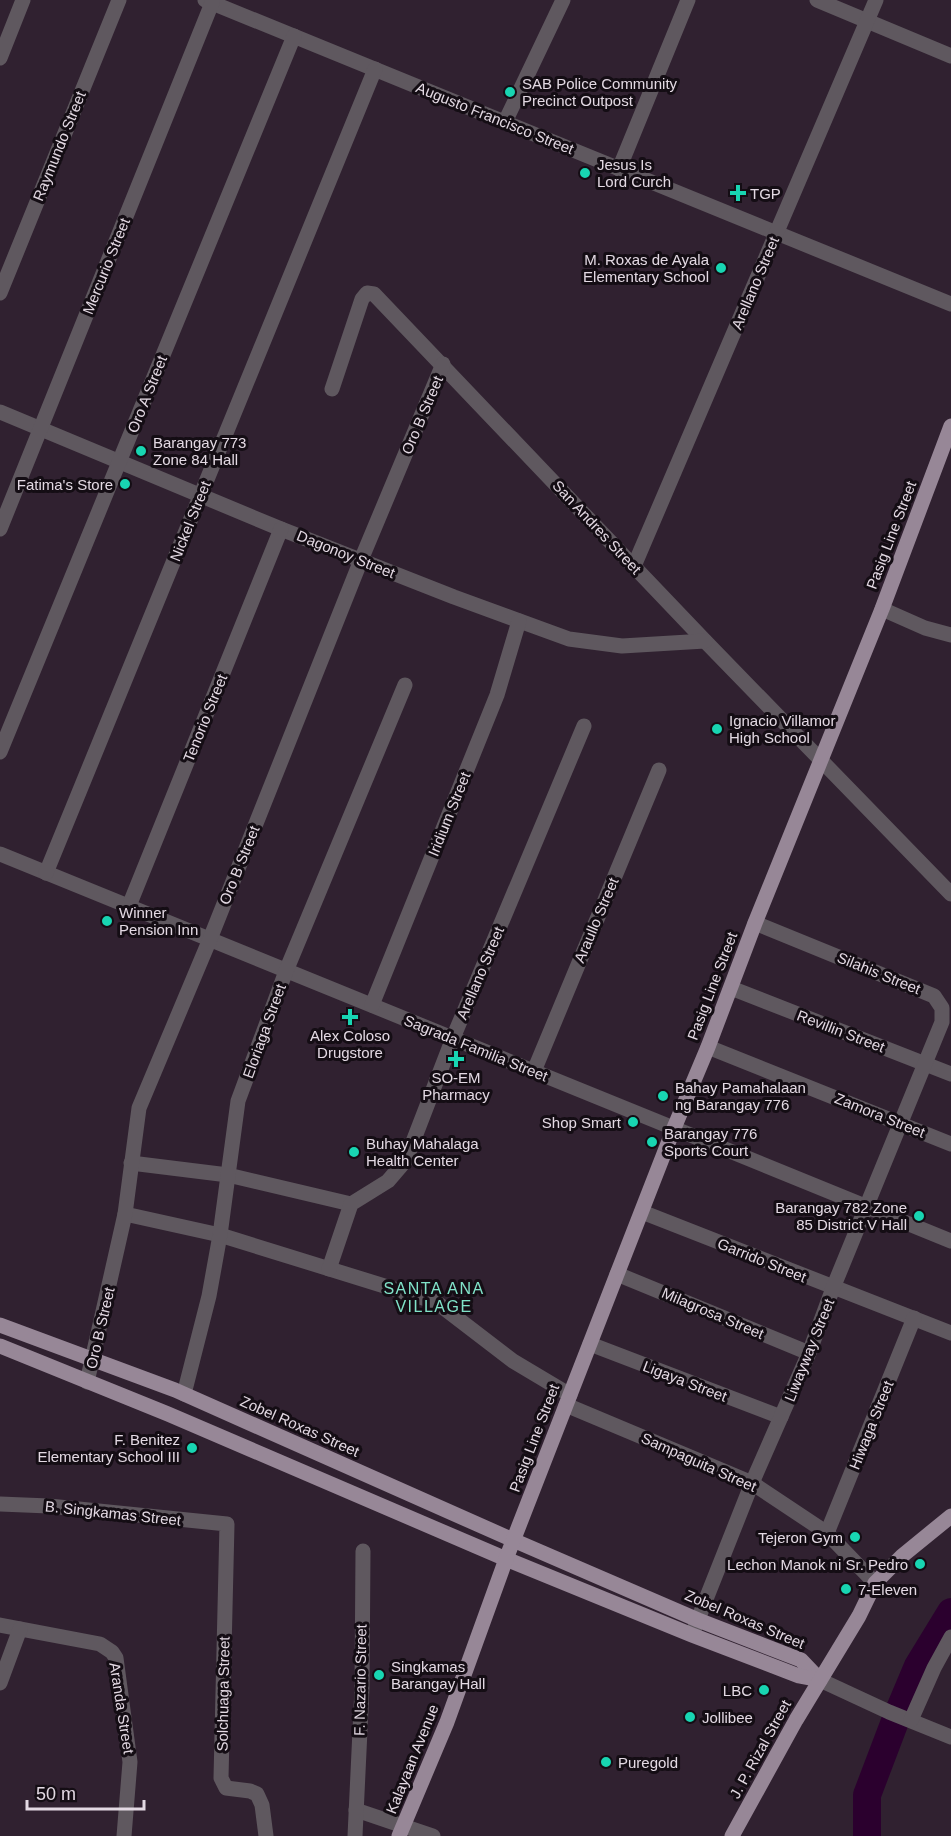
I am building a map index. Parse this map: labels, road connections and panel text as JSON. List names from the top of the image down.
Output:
{
  "streets": {
    "main road": [
      "Pasig Line Street",
      "Zobel Roxas Street",
      "J. P. Rizal Street",
      "Kalayaan Avenue"
    ],
    "street": [
      "Augusto Francisco Street",
      "Raymundo Street",
      "Mercurio Street",
      "Arellano Street",
      "Oro A Street",
      "Oro B Street",
      "Nickel Street",
      "San Andres Street",
      "Dagonoy Street",
      "Tenorio Street",
      "Iridium Street",
      "Araullo Street",
      "Silahis Street",
      "Eloriaga Street",
      "Revillin Street",
      "Sagrada Familia Street",
      "Zamora Street",
      "Garrido Street",
      "Milagrosa Street",
      "Liwayway Street",
      "Ligaya Street",
      "Hiwaga Street",
      "Sampaguita Street",
      "B. Singkamas Street",
      "F. Nazario Street",
      "Solchuaga Street",
      "Aranda Street"
    ]
  },
  "crossings": [
    ["Augusto Francisco Street", "Mercurio Street"],
    ["Augusto Francisco Street", "Arellano Street"],
    ["Augusto Francisco Street", "Oro A Street"],
    ["Augusto Francisco Street", "Nickel Street"],
    ["Mercurio Street", "Dagonoy Street"],
    ["Arellano Street", "San Andres Street"],
    ["Arellano Street", "Sagrada Familia Street"],
    ["Oro A Street", "Dagonoy Street"],
    ["Oro B Street", "San Andres Street"],
    ["Oro B Street", "Dagonoy Street"],
    ["Oro B Street", "Sagrada Familia Street"],
    ["Oro B Street", "Zobel Roxas Street"],
    ["Nickel Street", "Dagonoy Street"],
    ["Nickel Street", "Sagrada Familia Street"],
    ["San Andres Street", "Pasig Line Street"],
    ["San Andres Street", "Dagonoy Street"],
    ["Pasig Line Street", "Silahis Street"],
    ["Pasig Line Street", "Revillin Street"],
    ["Pasig Line Street", "Sagrada Familia Street"],
    ["Pasig Line Street", "Zamora Street"],
    ["Pasig Line Street", "Garrido Street"],
    ["Pasig Line Street", "Milagrosa Street"],
    ["Pasig Line Street", "Ligaya Street"],
    ["Pasig Line Street", "Zobel Roxas Street"],
    ["Pasig Line Street", "Sampaguita Street"],
    ["Pasig Line Street", "Kalayaan Avenue"],
    ["Dagonoy Street", "Tenorio Street"],
    ["Dagonoy Street", "Iridium Street"],
    ["Tenorio Street", "Sagrada Familia Street"],
    ["Iridium Street", "Sagrada Familia Street"],
    ["Araullo Street", "Sagrada Familia Street"],
    ["Silahis Street", "Revillin Street"],
    ["Silahis Street", "Liwayway Street"],
    ["Eloriaga Street", "Sagrada Familia Street"],
    ["Eloriaga Street", "Zobel Roxas Street"],
    ["Revillin Street", "Liwayway Street"],
    ["Sagrada Familia Street", "Liwayway Street"],
    ["Zamora Street", "Liwayway Street"],
    ["Garrido Street", "Liwayway Street"],
    ["Garrido Street", "Hiwaga Street"],
    ["Milagrosa Street", "Liwayway Street"],
    ["Liwayway Street", "Ligaya Street"],
    ["Liwayway Street", "Zobel Roxas Street"],
    ["Liwayway Street", "Sampaguita Street"],
    ["Hiwaga Street", "Sampaguita Street"],
    ["Zobel Roxas Street", "J. P. Rizal Street"],
    ["Sampaguita Street", "J. P. Rizal Street"],
    ["B. Singkamas Street", "Solchuaga Street"]
  ],
  "districts": ["SANTA ANA VILLAGE"],
  "places": {
    "other": [
      "SAB Police Community Precinct Outpost",
      "Jesus Is Lord Curch",
      "M. Roxas de Ayala Elementary School",
      "Barangay 773 Zone 84 Hall",
      "Fatima's Store",
      "Ignacio Villamor High School",
      "Winner Pension Inn",
      "Bahay Pamahalaan ng Barangay 776",
      "Shop Smart",
      "Barangay 776 Sports Court",
      "Buhay Mahalaga Health Center",
      "Barangay 782 Zone 85 District V Hall",
      "F. Benitez Elementary School III",
      "Tejeron Gym",
      "Lechon Manok ni Sr. Pedro",
      "7-Eleven",
      "Singkamas Barangay Hall",
      "LBC",
      "Jollibee",
      "Puregold"
    ],
    "health": ["TGP", "Alex Coloso Drugstore", "SO-EM Pharmacy"]
  },
  "scale_bar": "50 m"
}
